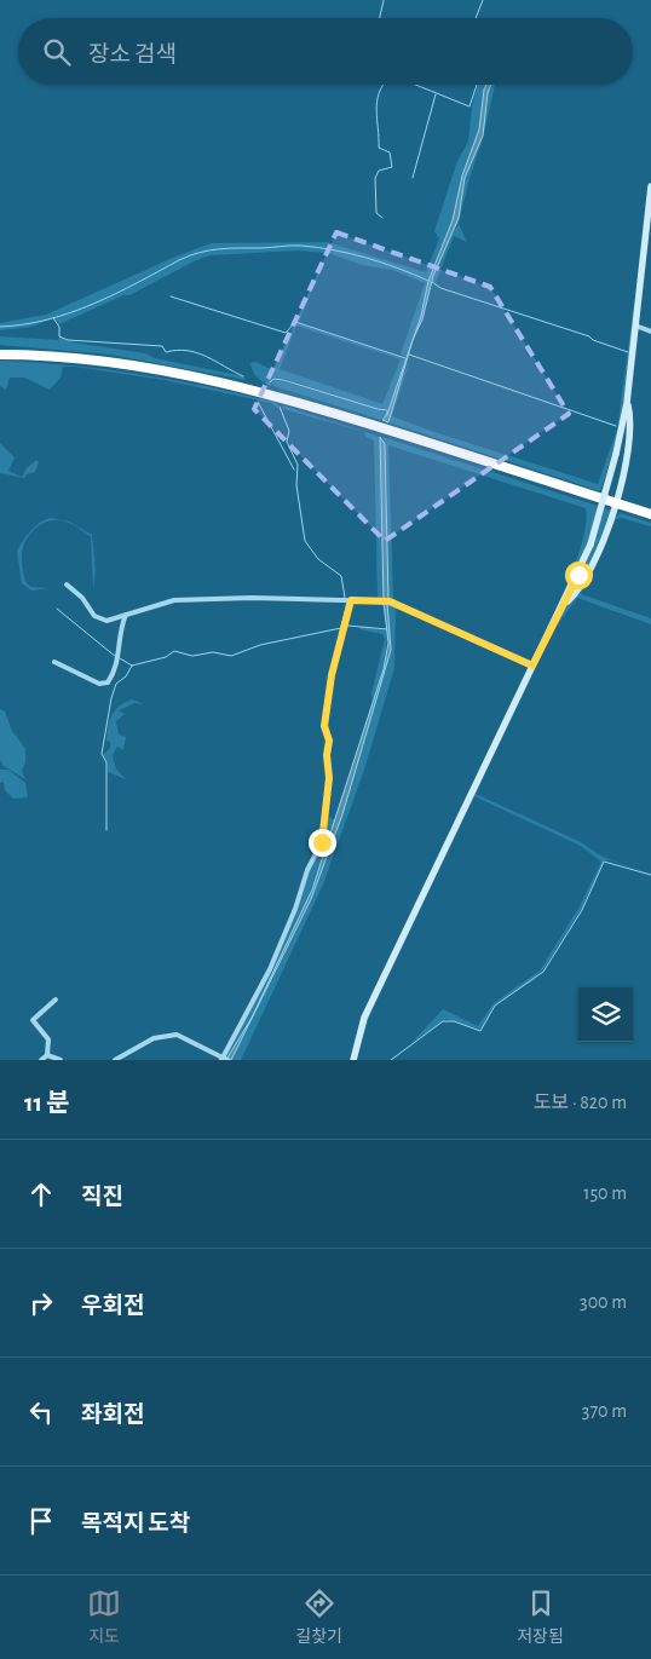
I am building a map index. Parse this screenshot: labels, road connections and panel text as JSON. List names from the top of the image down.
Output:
{
  "page": {
    "search": "장소 검색",
    "heading": ["11 분", "도보 · 820 m"],
    "list": [
      ["직진", "150 m"],
      ["우회전", "300 m"],
      ["좌회전", "370 m"],
      "목적지 도착"
    ],
    "nav": ["지도", "길찾기", "저장됨"]
  }
}
